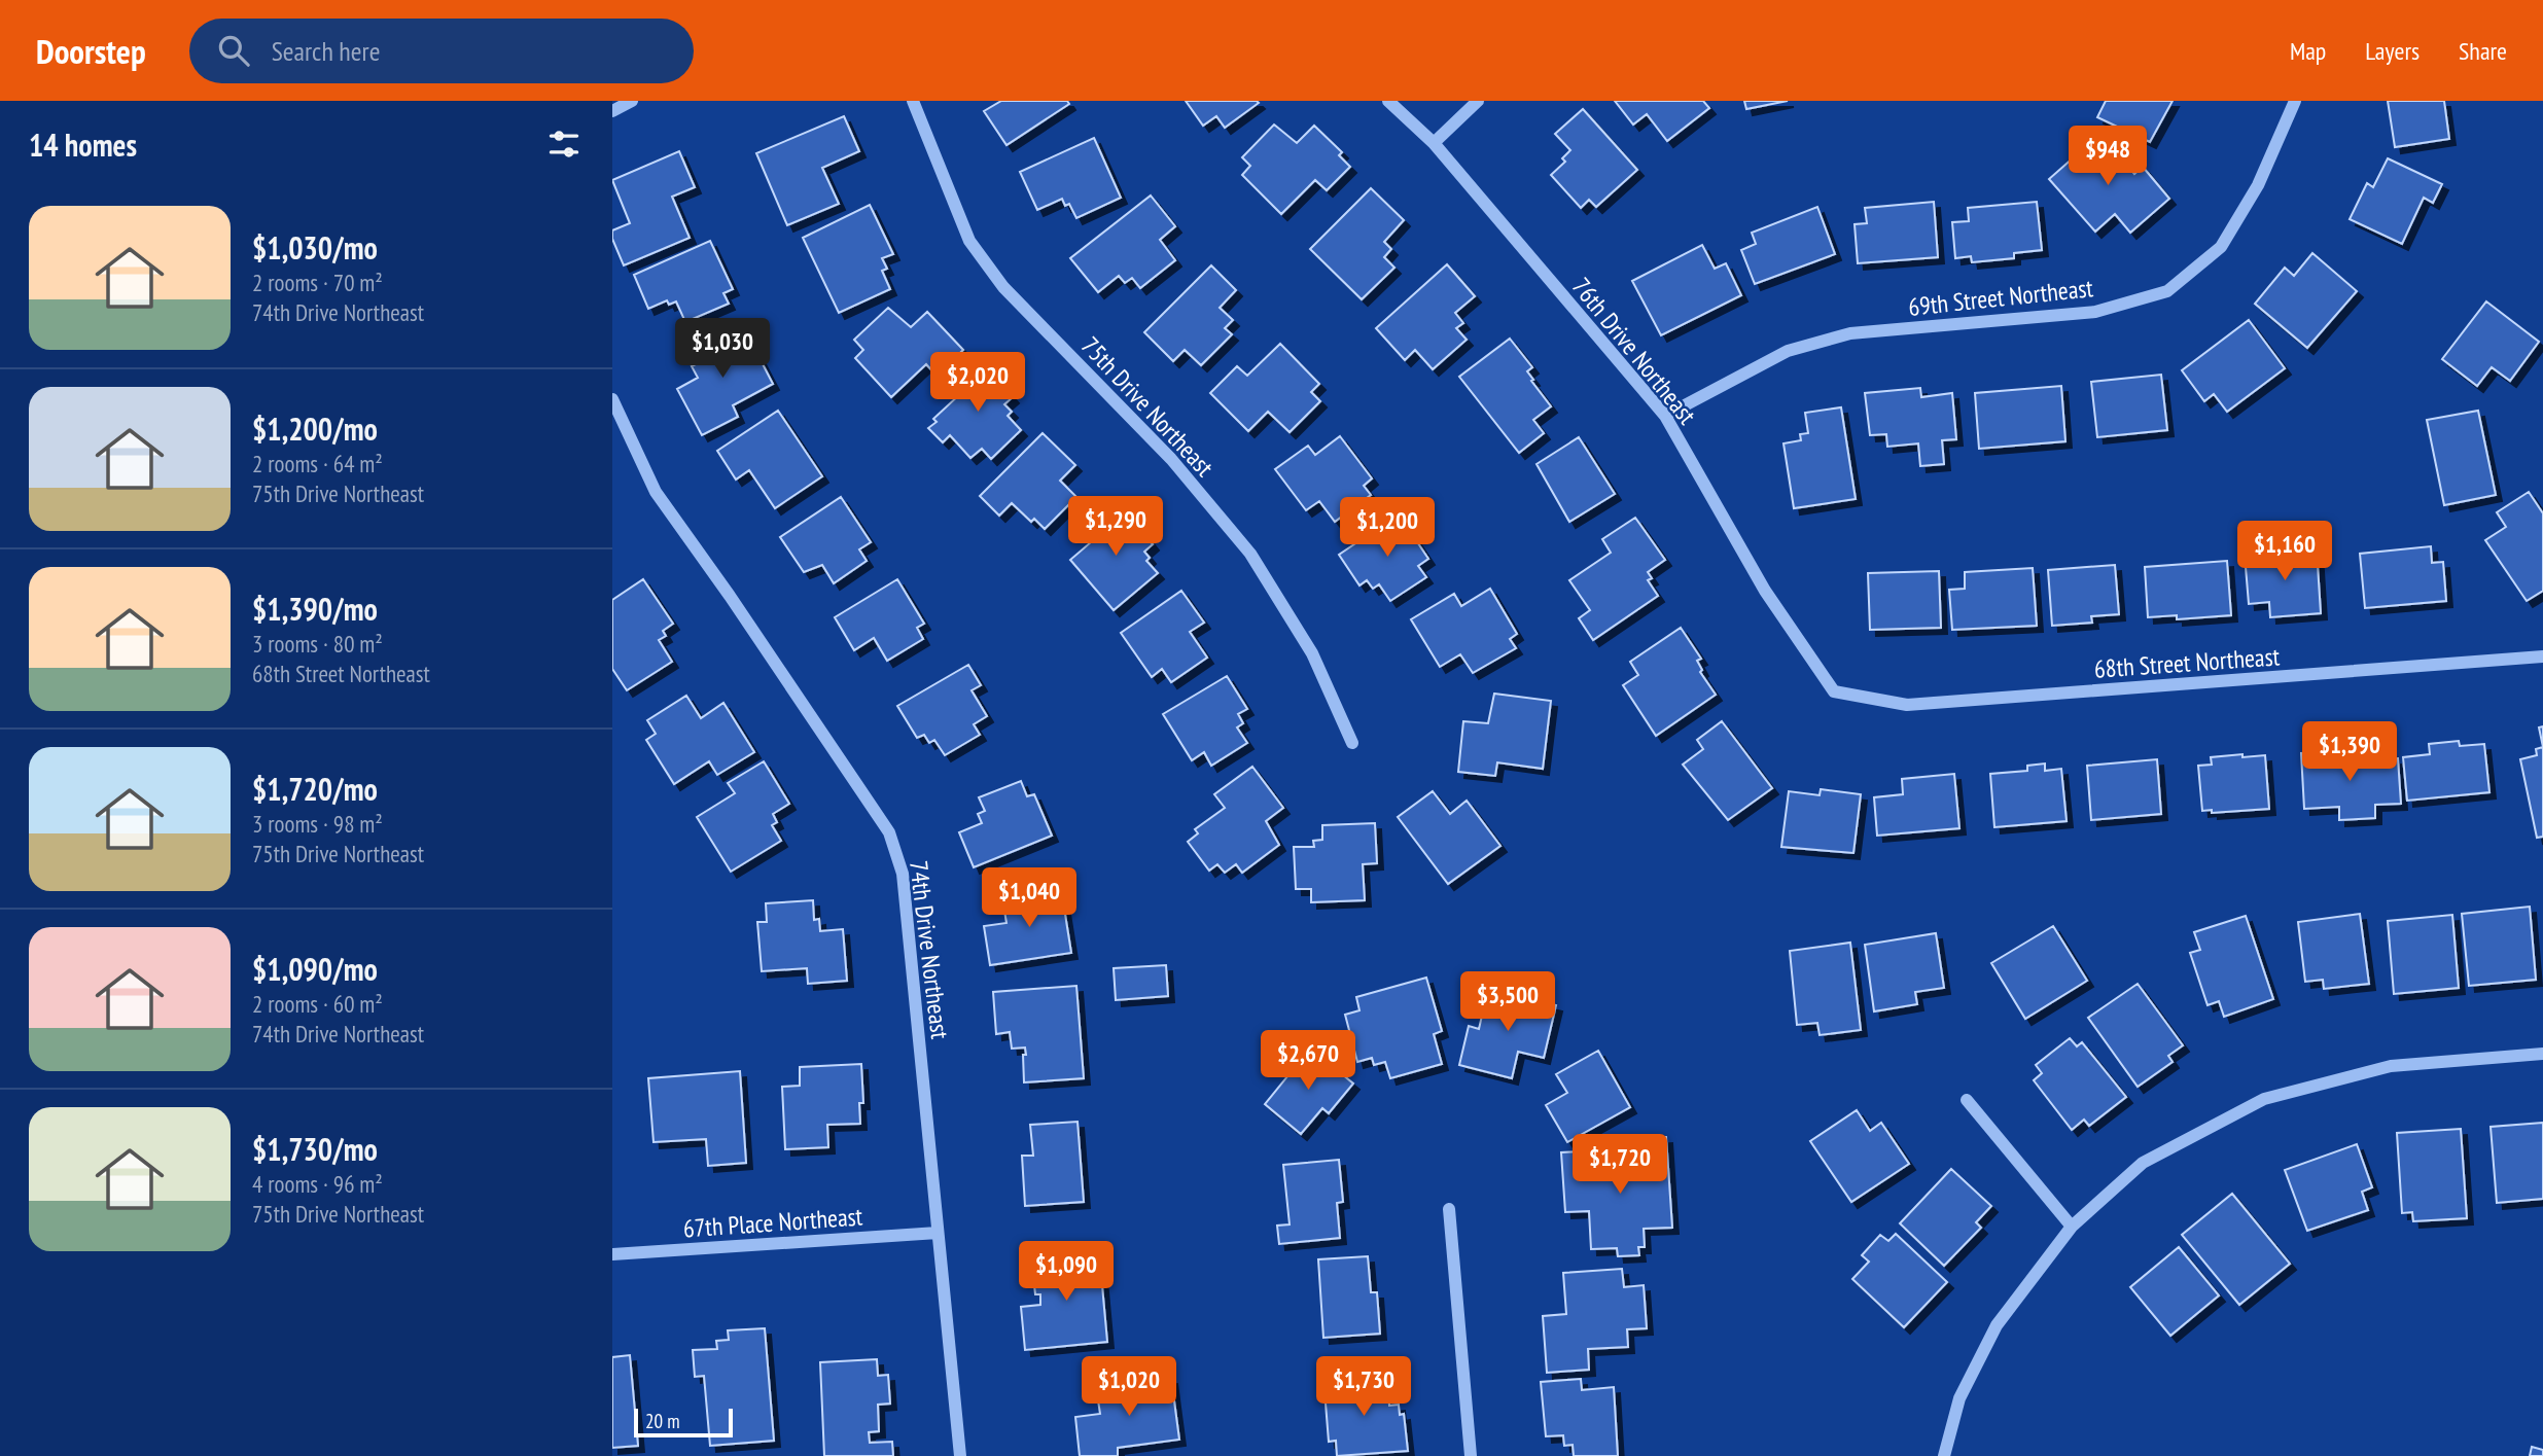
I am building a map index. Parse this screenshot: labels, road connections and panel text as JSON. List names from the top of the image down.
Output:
{
  "streets": {
    "street": [
      "69th Street Northeast",
      "76th Drive Northeast",
      "75th Drive Northeast",
      "68th Street Northeast",
      "74th Drive Northeast",
      "67th Place Northeast"
    ]
  },
  "crossings": [
    ["69th Street Northeast", "76th Drive Northeast"],
    ["76th Drive Northeast", "68th Street Northeast"],
    ["74th Drive Northeast", "67th Place Northeast"]
  ],
  "scale_bar": "20 m",
  "page": {
    "header": "Doorstep",
    "search": "Search here",
    "nav": ["Map", "Layers", "Share"],
    "heading": "14 homes",
    "price": [
      "$948",
      "$1,030",
      "$2,020",
      "$1,290",
      "$1,200",
      "$1,160",
      "$1,390",
      "$1,040",
      "$3,500",
      "$2,670",
      "$1,720",
      "$1,090",
      "$1,020",
      "$1,730"
    ],
    "list": [
      {
        "name": "$1,030/mo",
        "note": "2 rooms · 70 m² · 74th Drive Northeast"
      },
      {
        "name": "$1,200/mo",
        "note": "2 rooms · 64 m² · 75th Drive Northeast"
      },
      {
        "name": "$1,390/mo",
        "note": "3 rooms · 80 m² · 68th Street Northeast"
      },
      {
        "name": "$1,720/mo",
        "note": "3 rooms · 98 m² · 75th Drive Northeast"
      },
      {
        "name": "$1,090/mo",
        "note": "2 rooms · 60 m² · 74th Drive Northeast"
      },
      {
        "name": "$1,730/mo",
        "note": "4 rooms · 96 m² · 75th Drive Northeast"
      }
    ],
    "scale": "20 m"
  }
}
